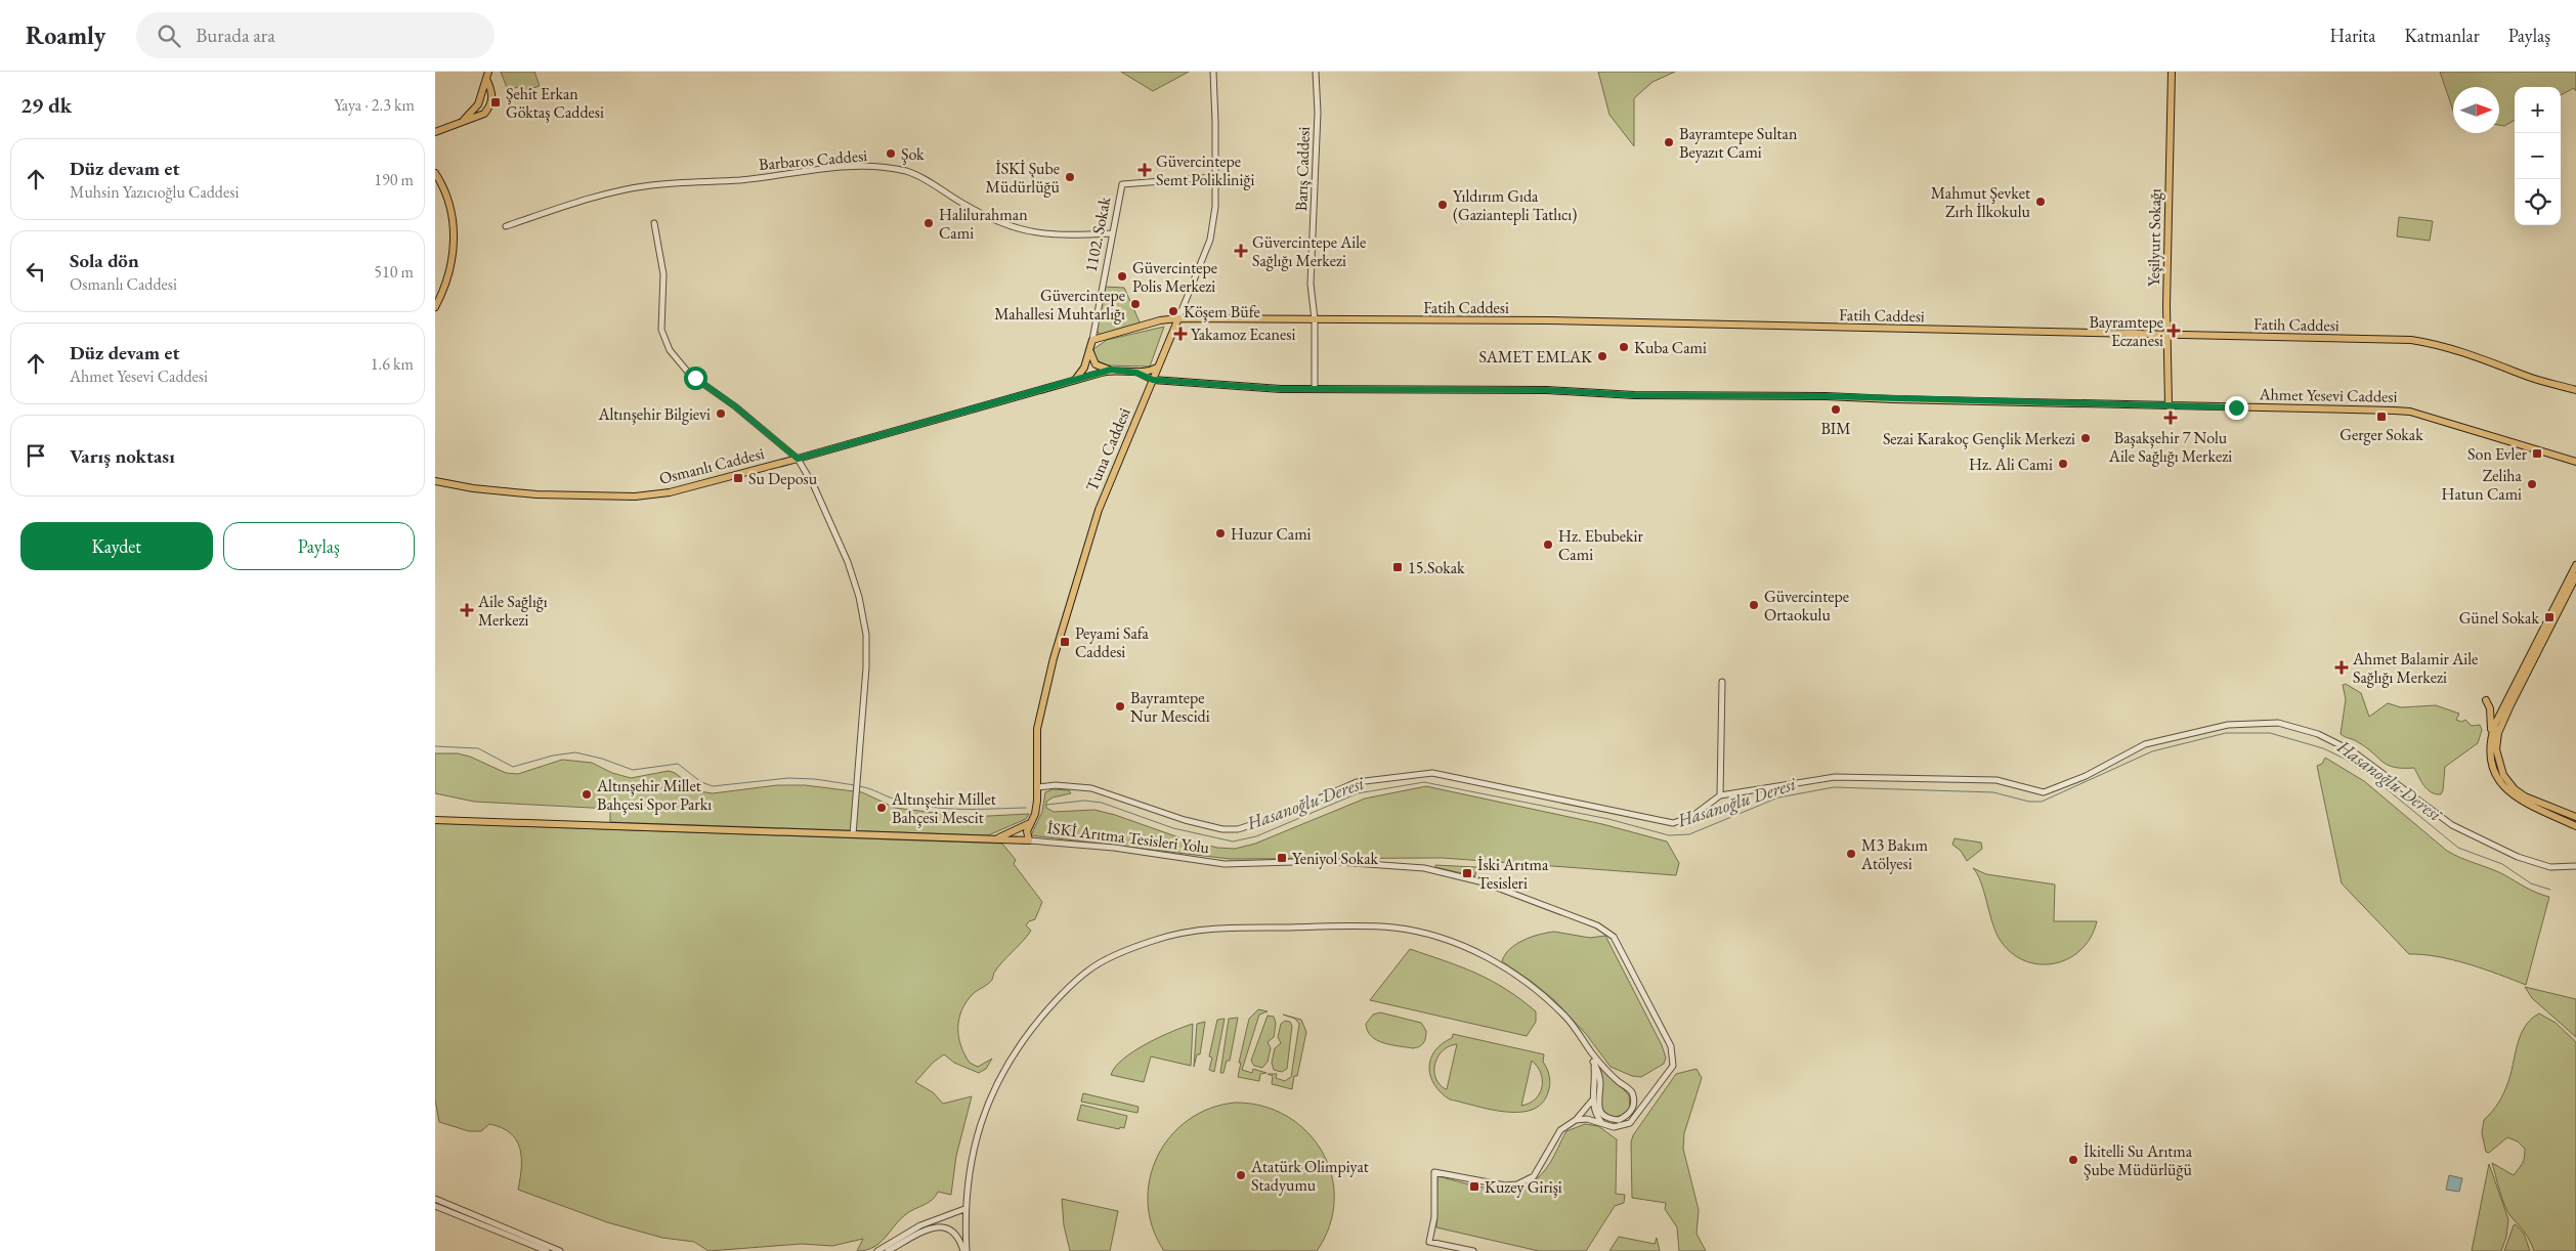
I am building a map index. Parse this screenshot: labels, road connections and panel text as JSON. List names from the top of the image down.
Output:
{
  "streets": {
    "main road": [
      "1102. Sokak",
      "Yeşilyurt Sokağı",
      "Fatih Caddesi",
      "Ahmet Yesevi Caddesi",
      "Tuna Caddesi",
      "Osmanlı Caddesi",
      "İSKİ Arıtma Tesisleri Yolu"
    ],
    "street": ["Barbaros Caddesi", "Barış Caddesi"]
  },
  "crossings": [
    ["Barbaros Caddesi", "1102. Sokak"],
    ["Barış Caddesi", "Fatih Caddesi"],
    ["Barış Caddesi", "Ahmet Yesevi Caddesi"],
    ["1102. Sokak", "Fatih Caddesi"],
    ["1102. Sokak", "Tuna Caddesi"],
    ["1102. Sokak", "Osmanlı Caddesi"],
    ["Yeşilyurt Sokağı", "Fatih Caddesi"],
    ["Yeşilyurt Sokağı", "Ahmet Yesevi Caddesi"],
    ["Fatih Caddesi", "Tuna Caddesi"],
    ["Ahmet Yesevi Caddesi", "Tuna Caddesi"],
    ["Tuna Caddesi", "İSKİ Arıtma Tesisleri Yolu"]
  ],
  "water": ["Hasanoğlu Deresi"],
  "places": {
    "transit": [
      "Şehit Erkan Göktaş Caddesi",
      "Gerger Sokak",
      "Son Evler",
      "Su Deposu",
      "15.Sokak",
      "Günel Sokak",
      "Peyami Safa Caddesi",
      "Yeniyol Sokak",
      "İski Arıtma Tesisleri",
      "Kuzey Girişi"
    ],
    "other": [
      "Bayramtepe Sultan Beyazıt Cami",
      "Şok",
      "İSKİ Şube Müdürlüğü",
      "Mahmut Şevket Zırh İlkokulu",
      "Yıldırım Gıda (Gaziantepli Tatlıcı)",
      "Halilurahman Cami",
      "Güvercintepe Polis Merkezi",
      "Güvercintepe Mahallesi Muhtarlığı",
      "Köşem Büfe",
      "Kuba Cami",
      "SAMET EMLAK",
      "BIM",
      "Altınşehir Bilgievi",
      "Sezai Karakoç Gençlik Merkezi",
      "Hz. Ali Cami",
      "Zeliha Hatun Cami",
      "Huzur Cami",
      "Hz. Ebubekir Cami",
      "Güvercintepe Ortaokulu",
      "Bayramtepe Nur Mescidi",
      "Altınşehir Millet Bahçesi Spor Parkı",
      "Altınşehir Millet Bahçesi Mescit",
      "M3 Bakım Atölyesi",
      "İkitelli Su Arıtma Şube Müdürlüğü",
      "Atatürk Olimpiyat Stadyumu"
    ],
    "health": [
      "Güvercintepe Semt Polikliniği",
      "Güvercintepe Aile Sağlığı Merkezi",
      "Bayramtepe Eczanesi",
      "Yakamoz Ecanesi",
      "Başakşehir 7 Nolu Aile Sağlığı Merkezi",
      "Aile Sağlığı Merkezi",
      "Ahmet Balamir Aile Sağlığı Merkezi"
    ]
  },
  "north": "right",
  "page": {
    "header": "Roamly",
    "search": "Burada ara",
    "nav": ["Harita", "Katmanlar", "Paylaş"],
    "heading": ["29 dk", "Yaya · 2.3 km"],
    "map_buttons": ["+", "−"],
    "list": [
      ["Düz devam et", "Muhsin Yazıcıoğlu Caddesi", "190 m"],
      ["Sola dön", "Osmanlı Caddesi", "510 m"],
      ["Düz devam et", "Ahmet Yesevi Caddesi", "1.6 km"],
      "Varış noktası"
    ],
    "buttons": ["Kaydet", "Paylaş"]
  }
}
